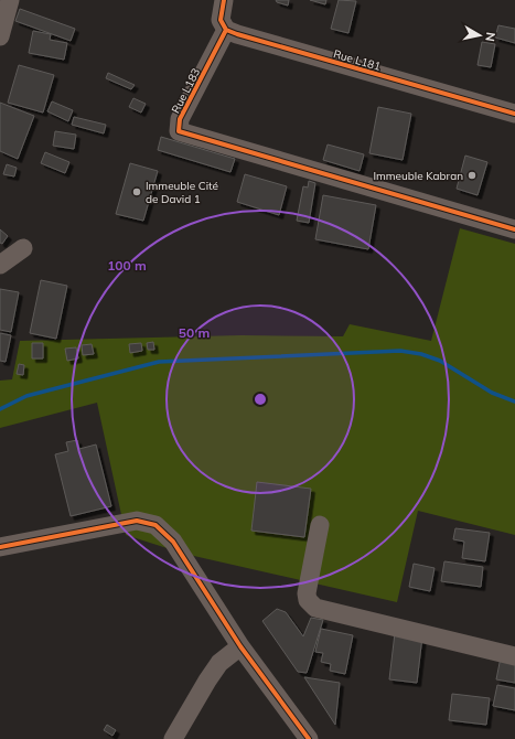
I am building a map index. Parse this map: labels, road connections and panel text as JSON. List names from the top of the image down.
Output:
{
  "streets": {
    "street": ["Rue L181", "Rue L183"]
  },
  "crossings": [
    ["Rue L181", "Rue L183"]
  ],
  "places": ["Immeuble Kabran", "Immeuble Cité de David 1"],
  "north": "right",
  "rings": ["100 m", "50 m"]
}
